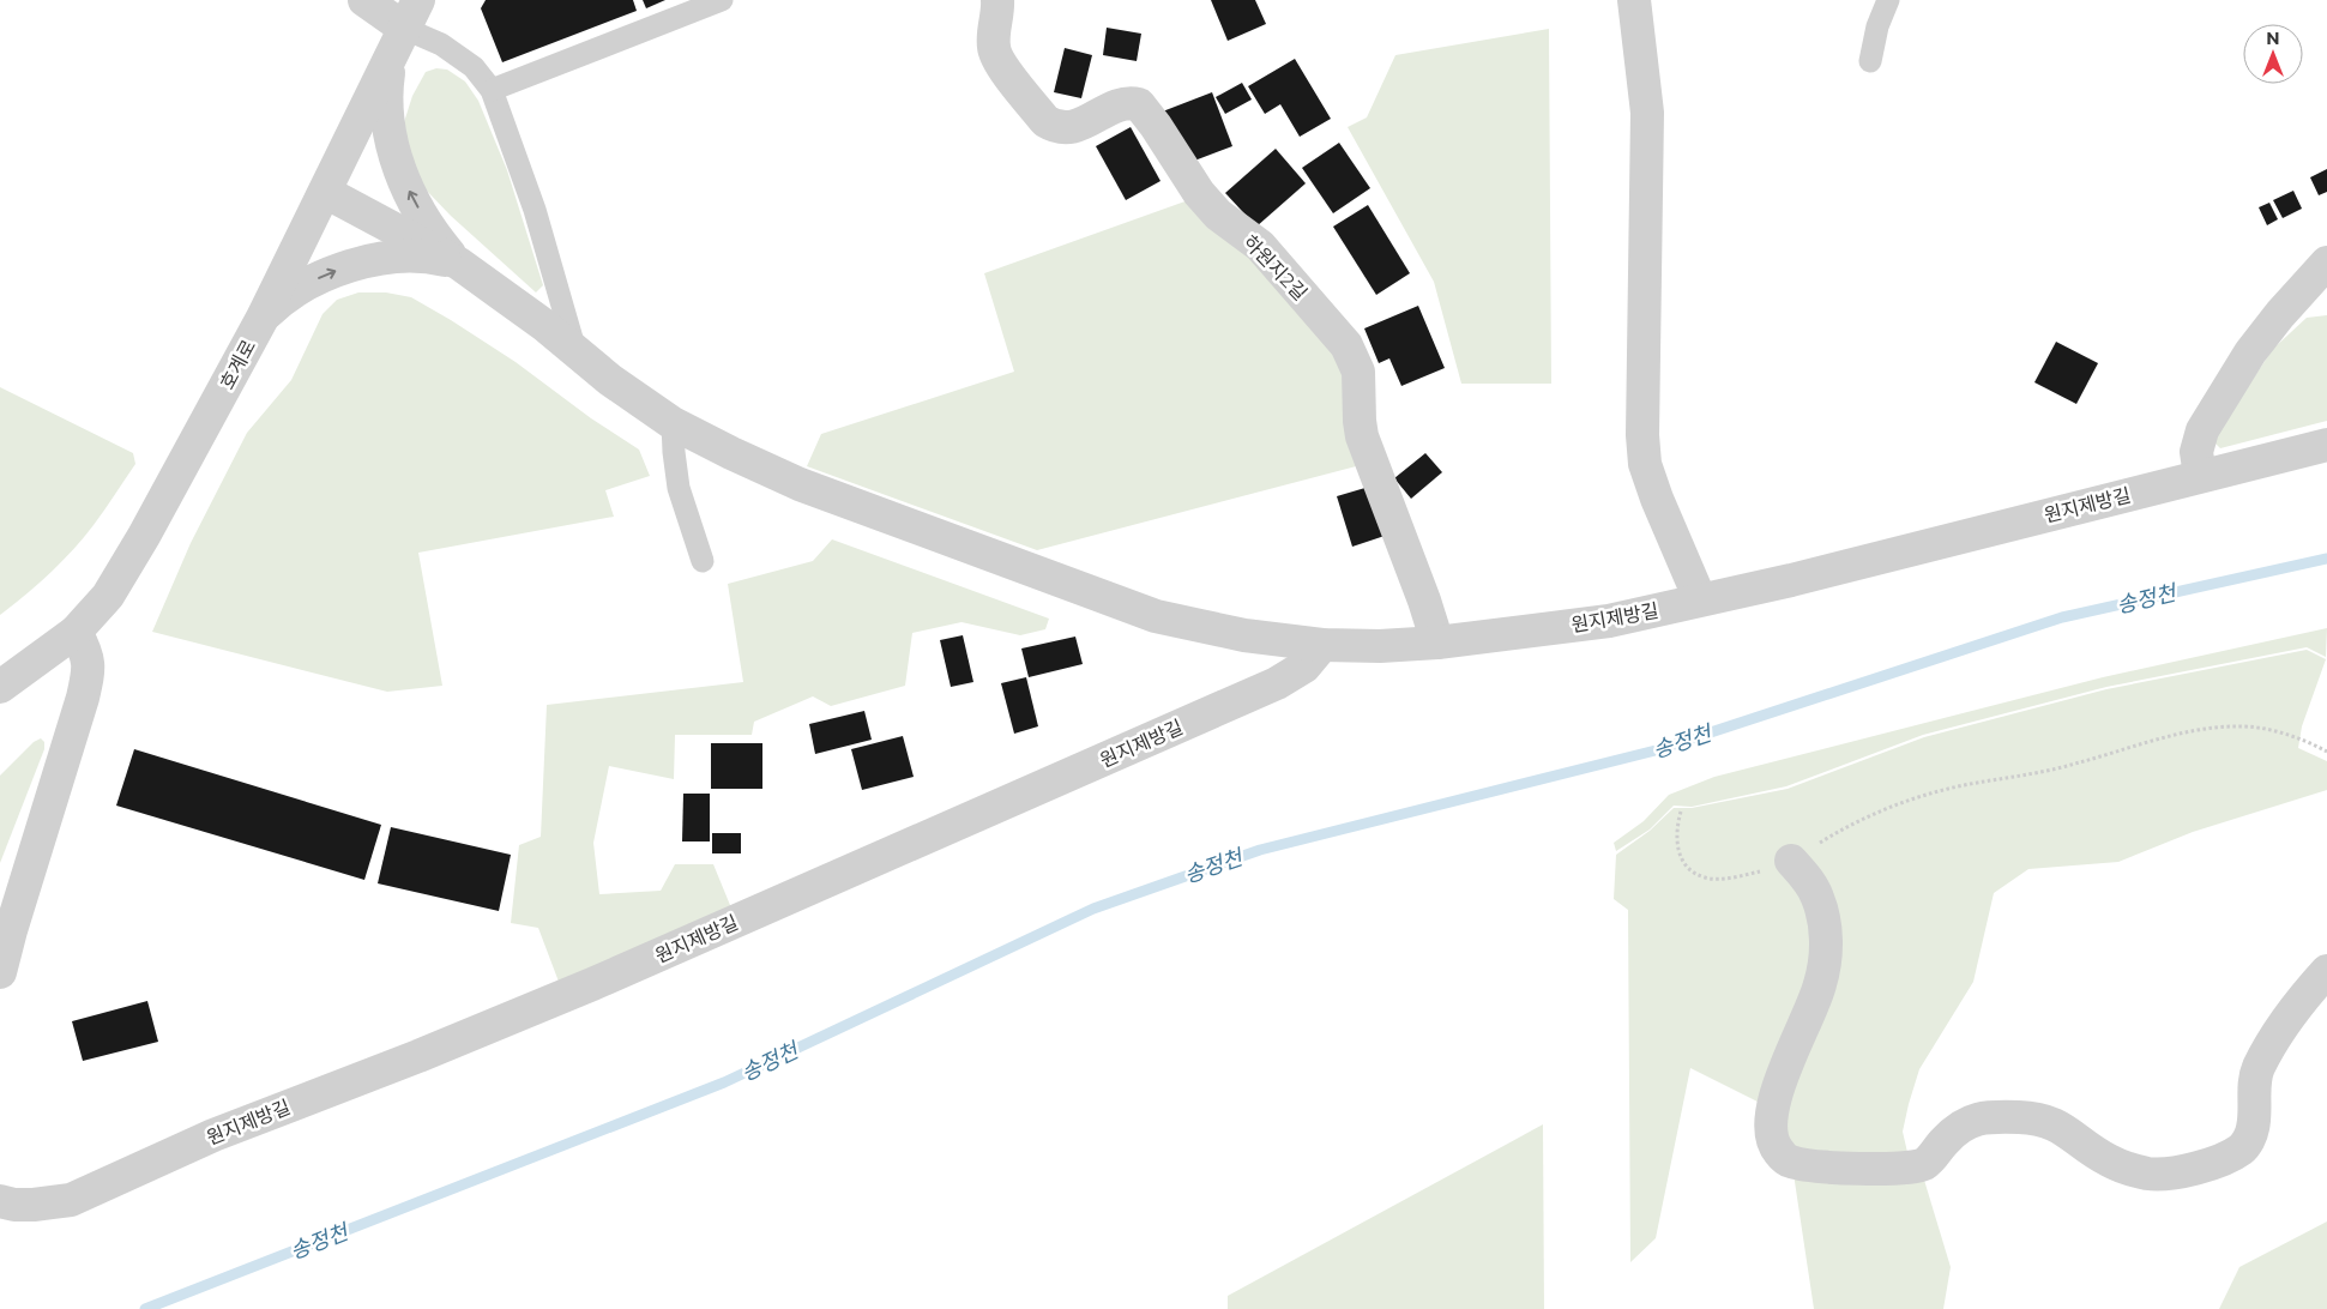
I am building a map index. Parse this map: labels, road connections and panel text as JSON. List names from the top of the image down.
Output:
{
  "streets": {
    "street": ["하원지2길", "호계로", "원지제방길"]
  },
  "crossings": [
    ["하원지2길", "원지제방길"]
  ],
  "water": ["송정천"],
  "north": "top"
}
